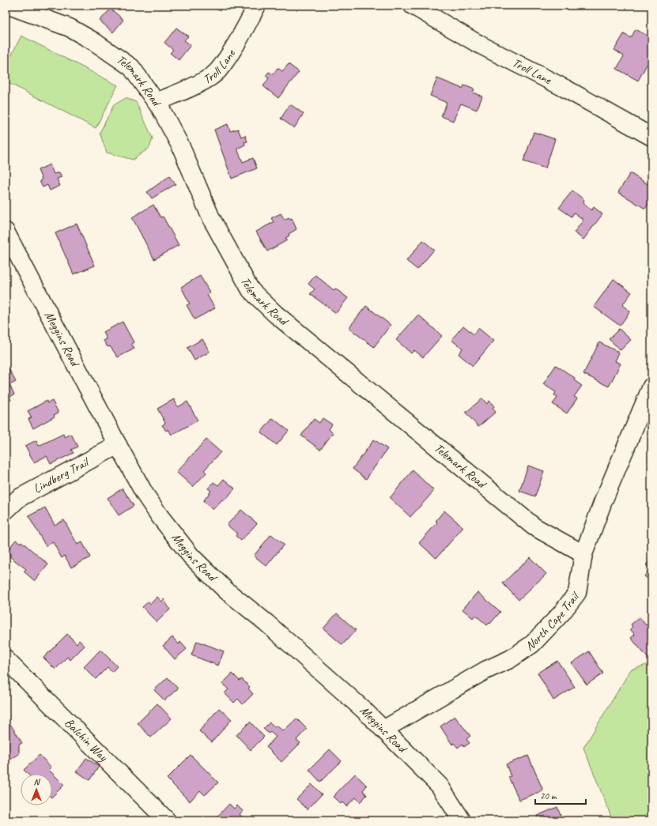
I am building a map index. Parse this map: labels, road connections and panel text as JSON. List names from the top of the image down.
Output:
{
  "streets": {
    "street": [
      "Troll Lane",
      "Telemark Road",
      "Meggins Road",
      "Lindberg Trail",
      "North Cape Trail",
      "Balchin Way"
    ]
  },
  "crossings": [
    ["Troll Lane", "Telemark Road"],
    ["Telemark Road", "North Cape Trail"],
    ["Meggins Road", "Lindberg Trail"],
    ["Meggins Road", "North Cape Trail"]
  ],
  "scale_bar": "20 m",
  "north": "top"
}
